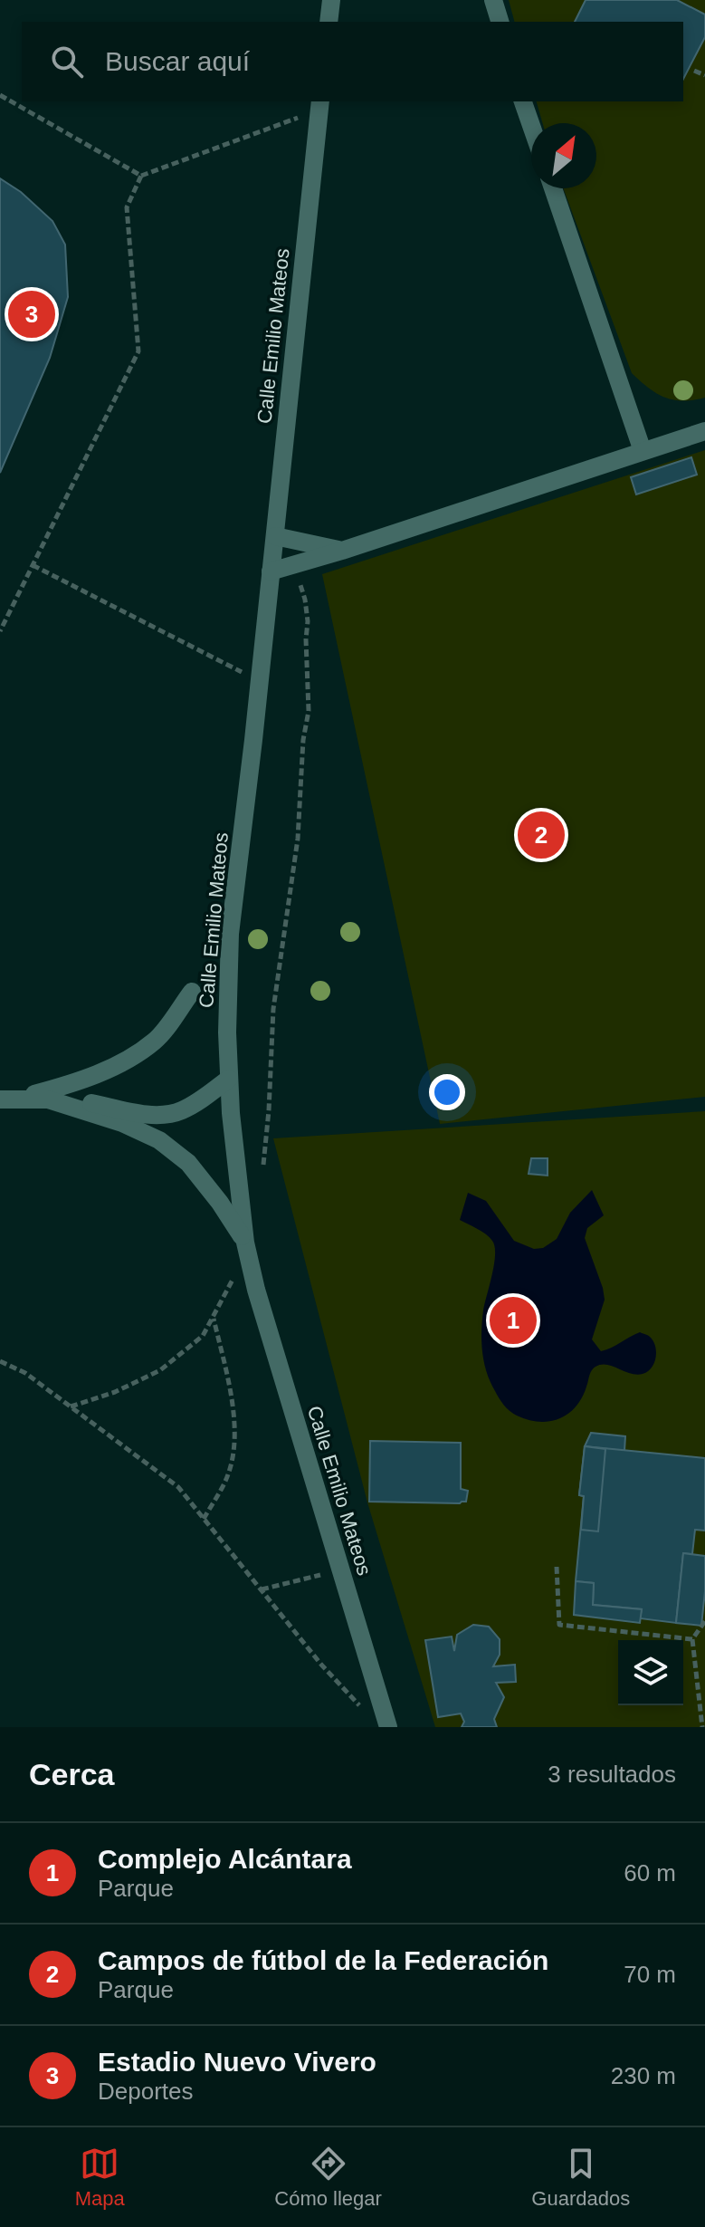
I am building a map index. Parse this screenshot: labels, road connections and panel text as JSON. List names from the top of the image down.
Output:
{
  "streets": {
    "street": ["Calle Emilio Mateos"]
  },
  "north": "top right",
  "page": {
    "search": "Buscar aquí",
    "pins": ["3", "2", "1"],
    "heading": ["Cerca", "3 resultados"],
    "list": [
      {
        "mark": "1",
        "name": "Complejo Alcántara",
        "note": "Parque",
        "value": "60 m"
      },
      {
        "mark": "2",
        "name": "Campos de fútbol de la Federación",
        "note": "Parque",
        "value": "70 m"
      },
      {
        "mark": "3",
        "name": "Estadio Nuevo Vivero",
        "note": "Deportes",
        "value": "230 m"
      }
    ],
    "nav": ["Mapa", "Cómo llegar", "Guardados"]
  }
}
